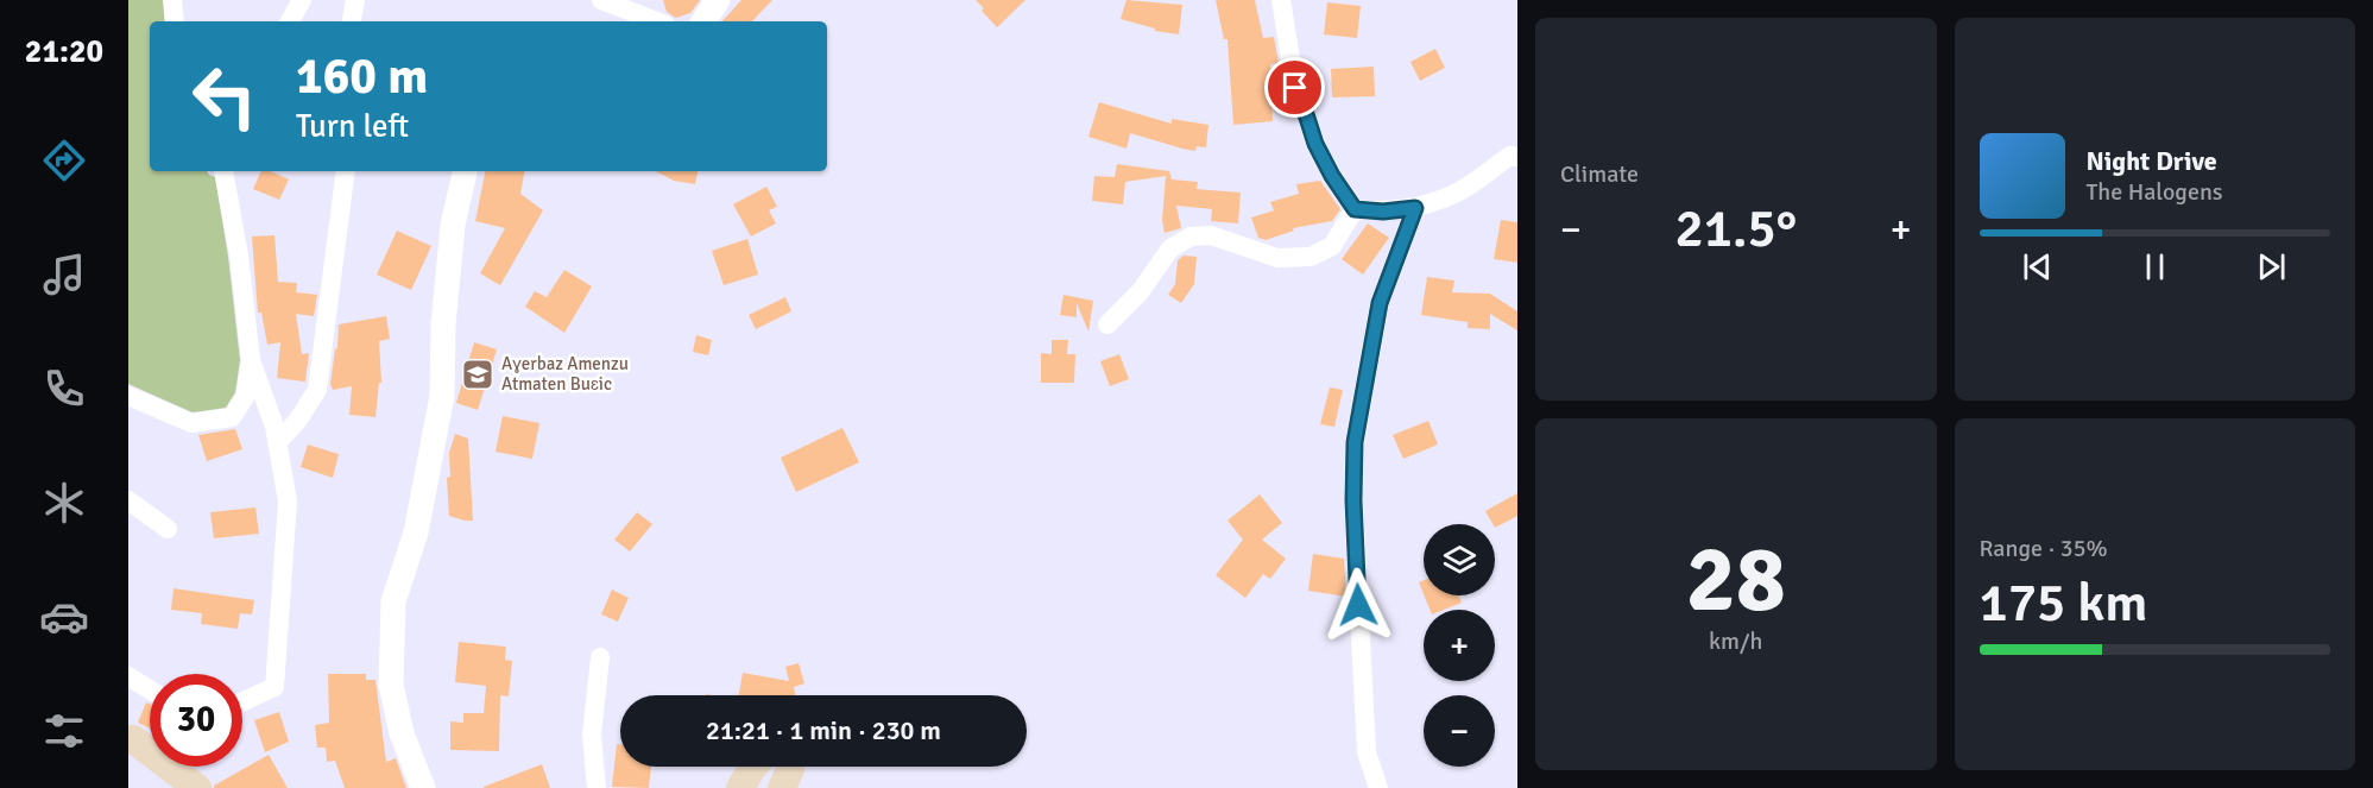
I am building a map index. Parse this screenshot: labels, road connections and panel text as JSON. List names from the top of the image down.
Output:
{
  "places": {
    "school or university": ["Aɣerbaz Amenzu Atmaten Buɛic"]
  },
  "page": {
    "tabs": "21:20",
    "tile": [
      "Climate",
      ["28", "km/h"],
      ["Range · 35%", "175 km"]
    ],
    "turn": ["160 m", "Turn left"],
    "song": ["Night Drive", "The Halogens"],
    "heat": ["−", "21.5°", "+"],
    "map_buttons": ["+", "−"],
    "limit": "30",
    "trip": "21:21 · 1 min · 230 m"
  }
}
